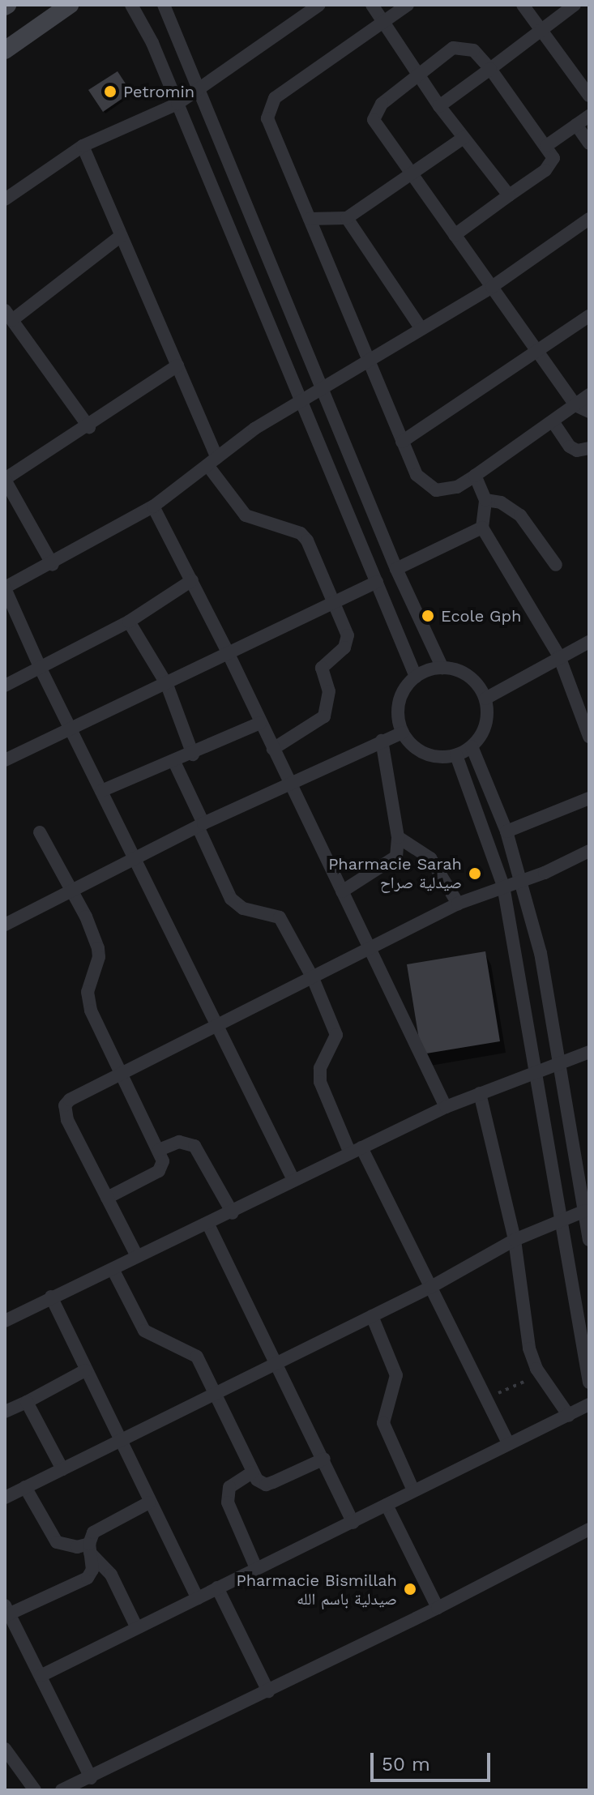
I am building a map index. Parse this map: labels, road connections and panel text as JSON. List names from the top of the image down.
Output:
{
  "places": [
    "Petromin",
    "Ecole Gph",
    "Pharmacie Sarah صيدلية صراح",
    "Pharmacie Bismillah صيدلية باسم الله"
  ],
  "scale_bar": "50 m"
}
